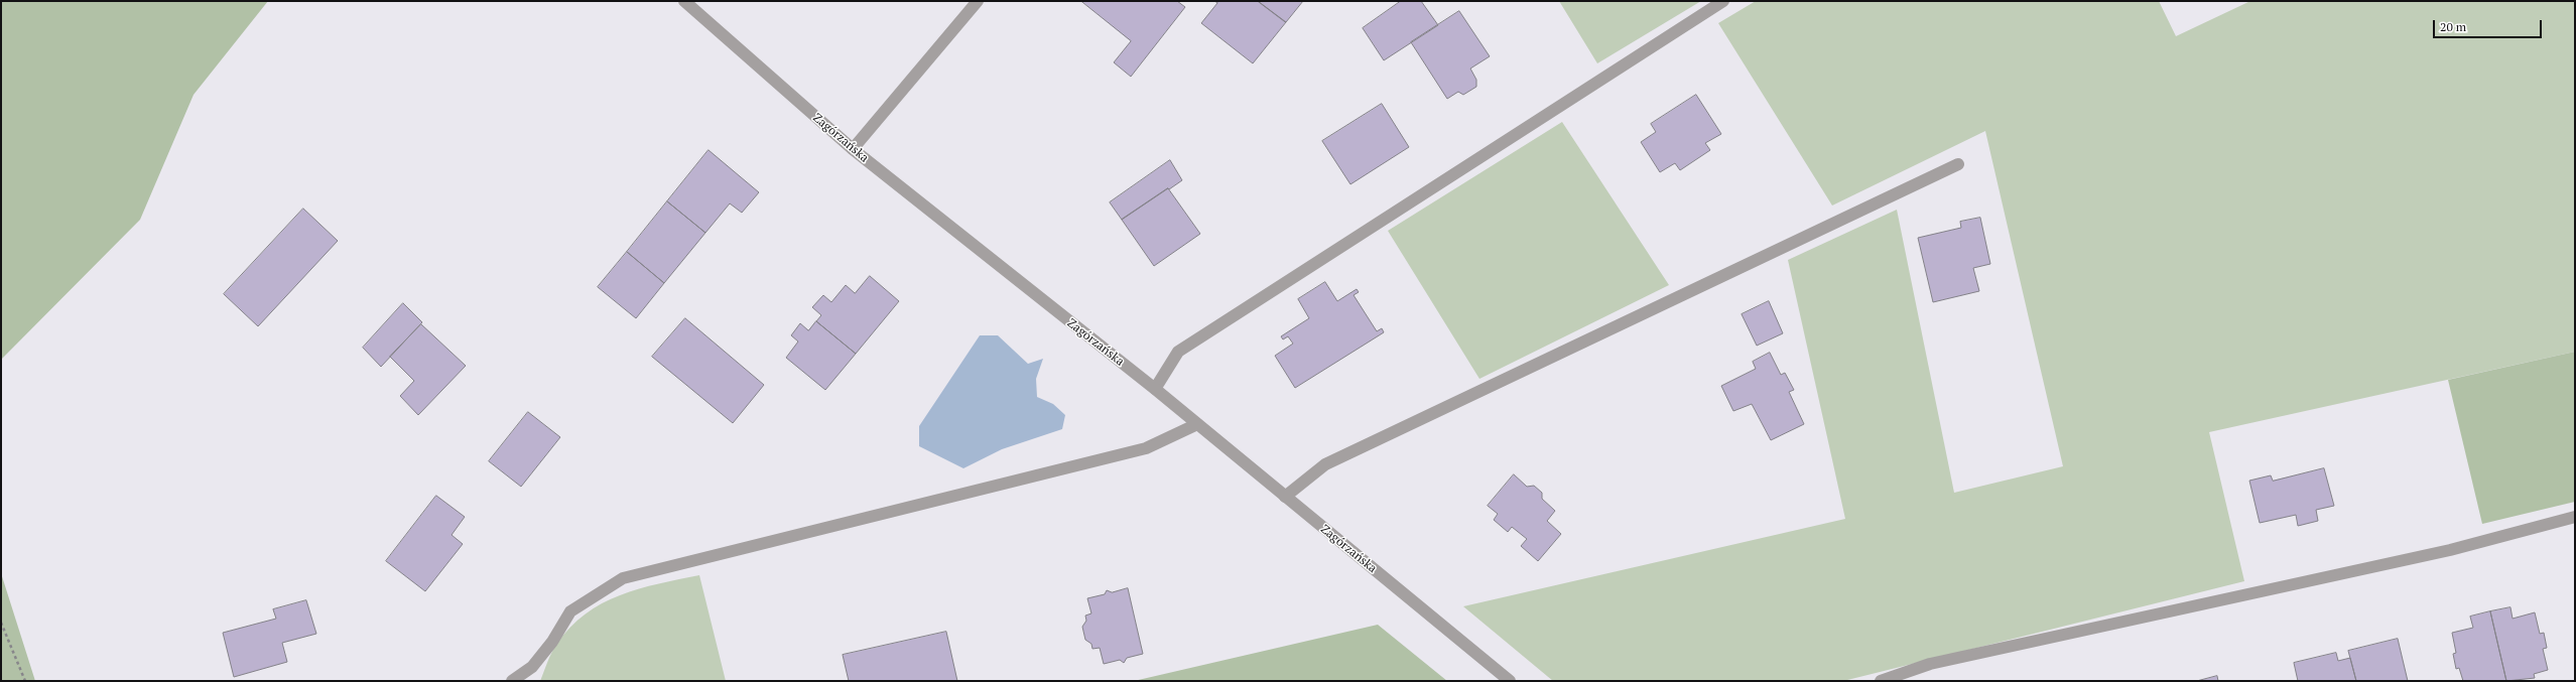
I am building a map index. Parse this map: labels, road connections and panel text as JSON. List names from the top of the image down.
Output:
{
  "streets": {
    "street": ["Zagórzańska"]
  },
  "scale_bar": "20 m"
}
